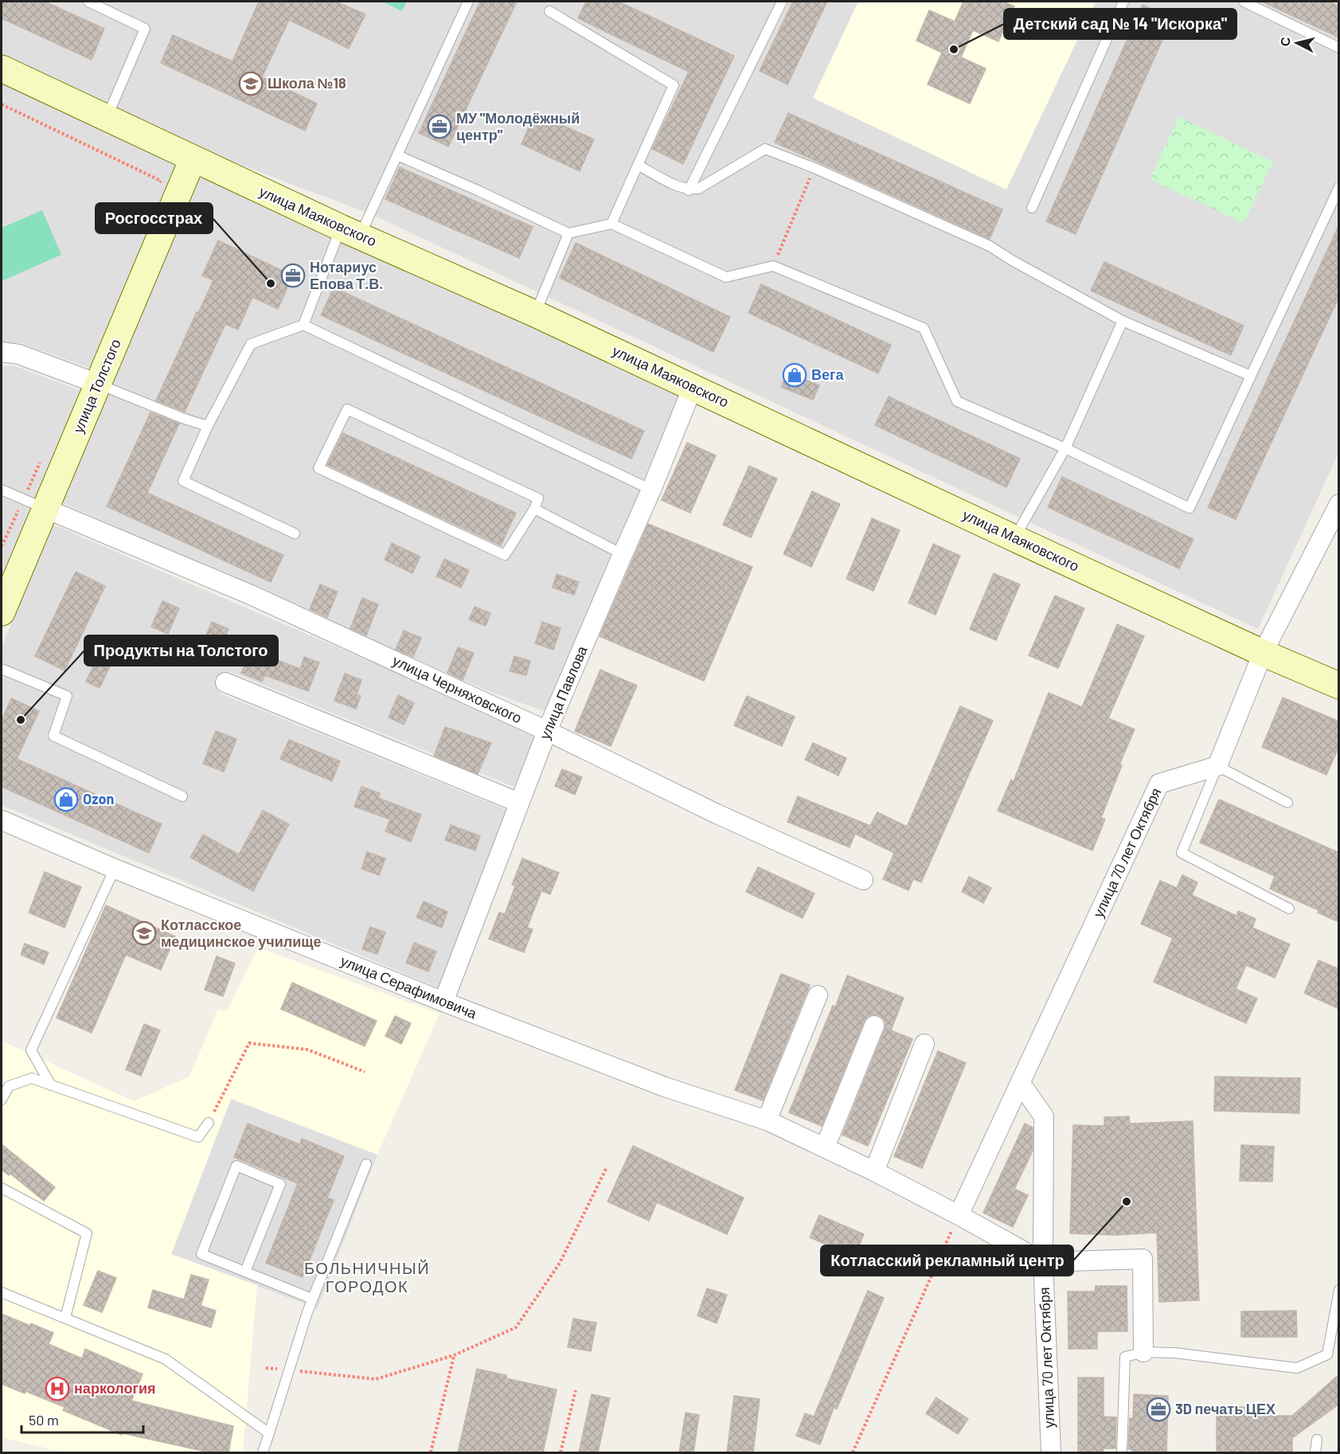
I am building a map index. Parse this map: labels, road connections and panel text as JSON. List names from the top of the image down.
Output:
{
  "streets": {
    "street": [
      "улица Маяковского",
      "улица Толстого",
      "улица Черняховского",
      "улица Павлова",
      "улица 70 лет Октября",
      "улица Серафимовича"
    ]
  },
  "crossings": [
    ["улица Маяковского", "улица Толстого"],
    ["улица Маяковского", "улица Павлова"],
    ["улица Толстого", "улица Черняховского"],
    ["улица Черняховского", "улица Павлова"],
    ["улица Павлова", "улица Серафимовича"],
    ["улица 70 лет Октября", "улица Серафимовича"]
  ],
  "districts": ["БОЛЬНИЧНЫЙ ГОРОДОК"],
  "places": {
    "other": [
      "Детский сад № 14 \"Искорка\"",
      "Росгосстрах",
      "Продукты на Толстого",
      "Котласский рекламный центр"
    ],
    "school or university": ["Школа №18", "Котласское медицинское училище"],
    "office": ["МУ \"Молодёжный центр\"", "Нотариус Епова Т.В.", "3D печать ЦЕХ"],
    "shop": ["Вега", "Ozon"],
    "hospital": ["наркология"]
  },
  "scale_bar": "50 m",
  "north": "left"
}
